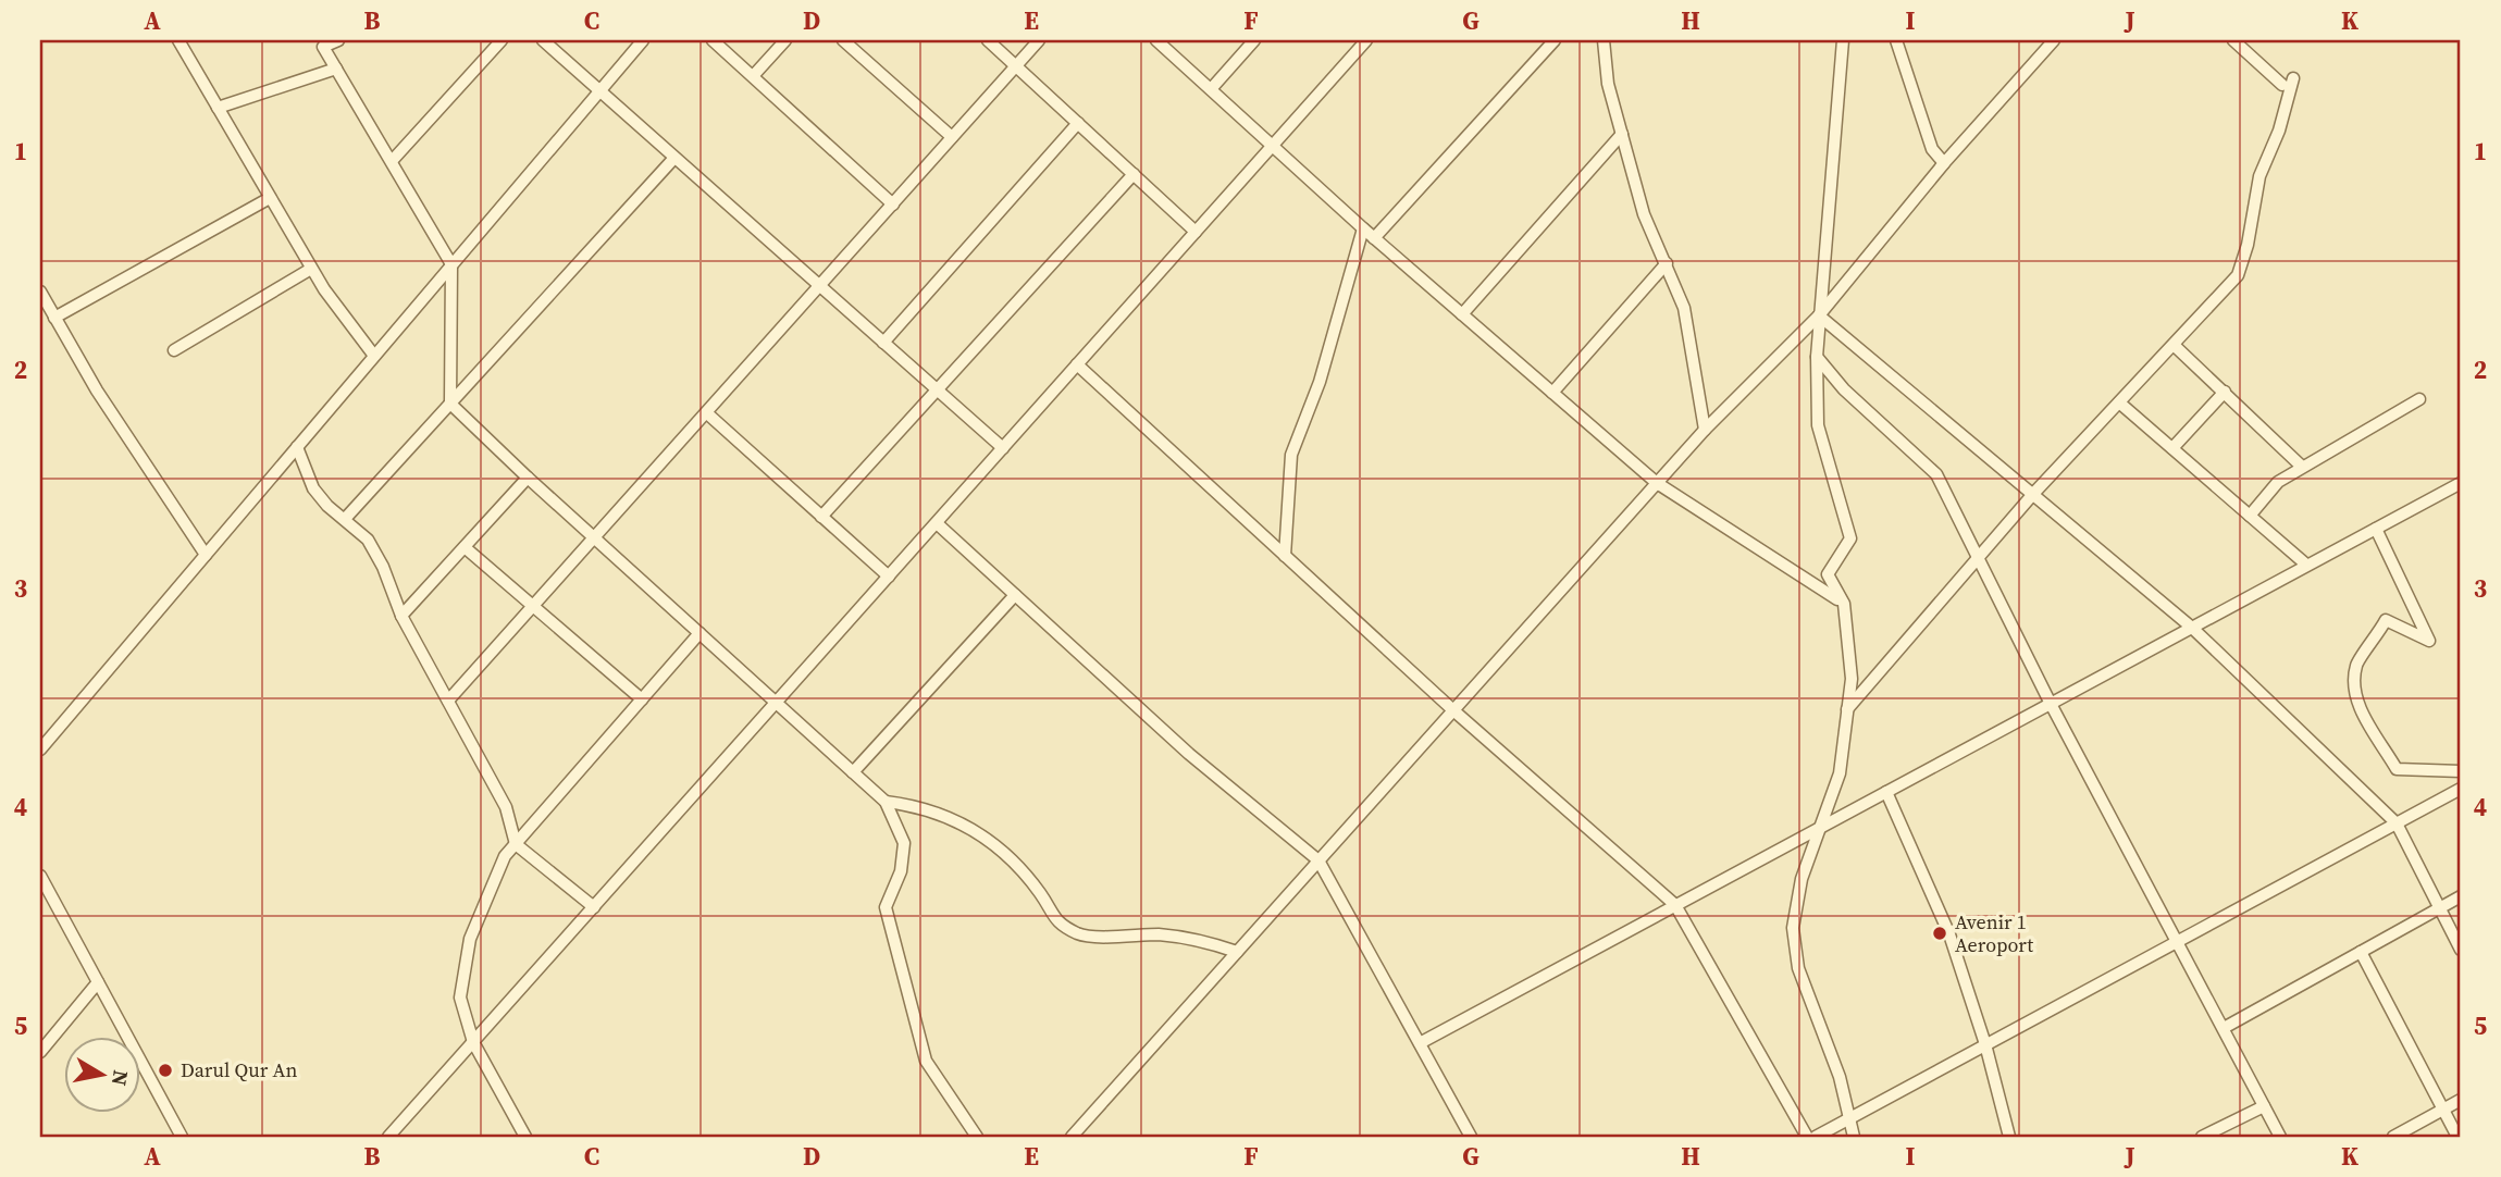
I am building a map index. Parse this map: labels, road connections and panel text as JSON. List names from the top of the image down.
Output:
{
  "places": ["Avenir 1 Aeroport", "Darul Qur An"],
  "north": "right",
  "grid": {
    "columns": [
      "A",
      "B",
      "C",
      "D",
      "E",
      "F",
      "G",
      "H",
      "I",
      "J",
      "K"
    ],
    "rows": [
      "1",
      "2",
      "3",
      "4",
      "5"
    ]
  }
}
